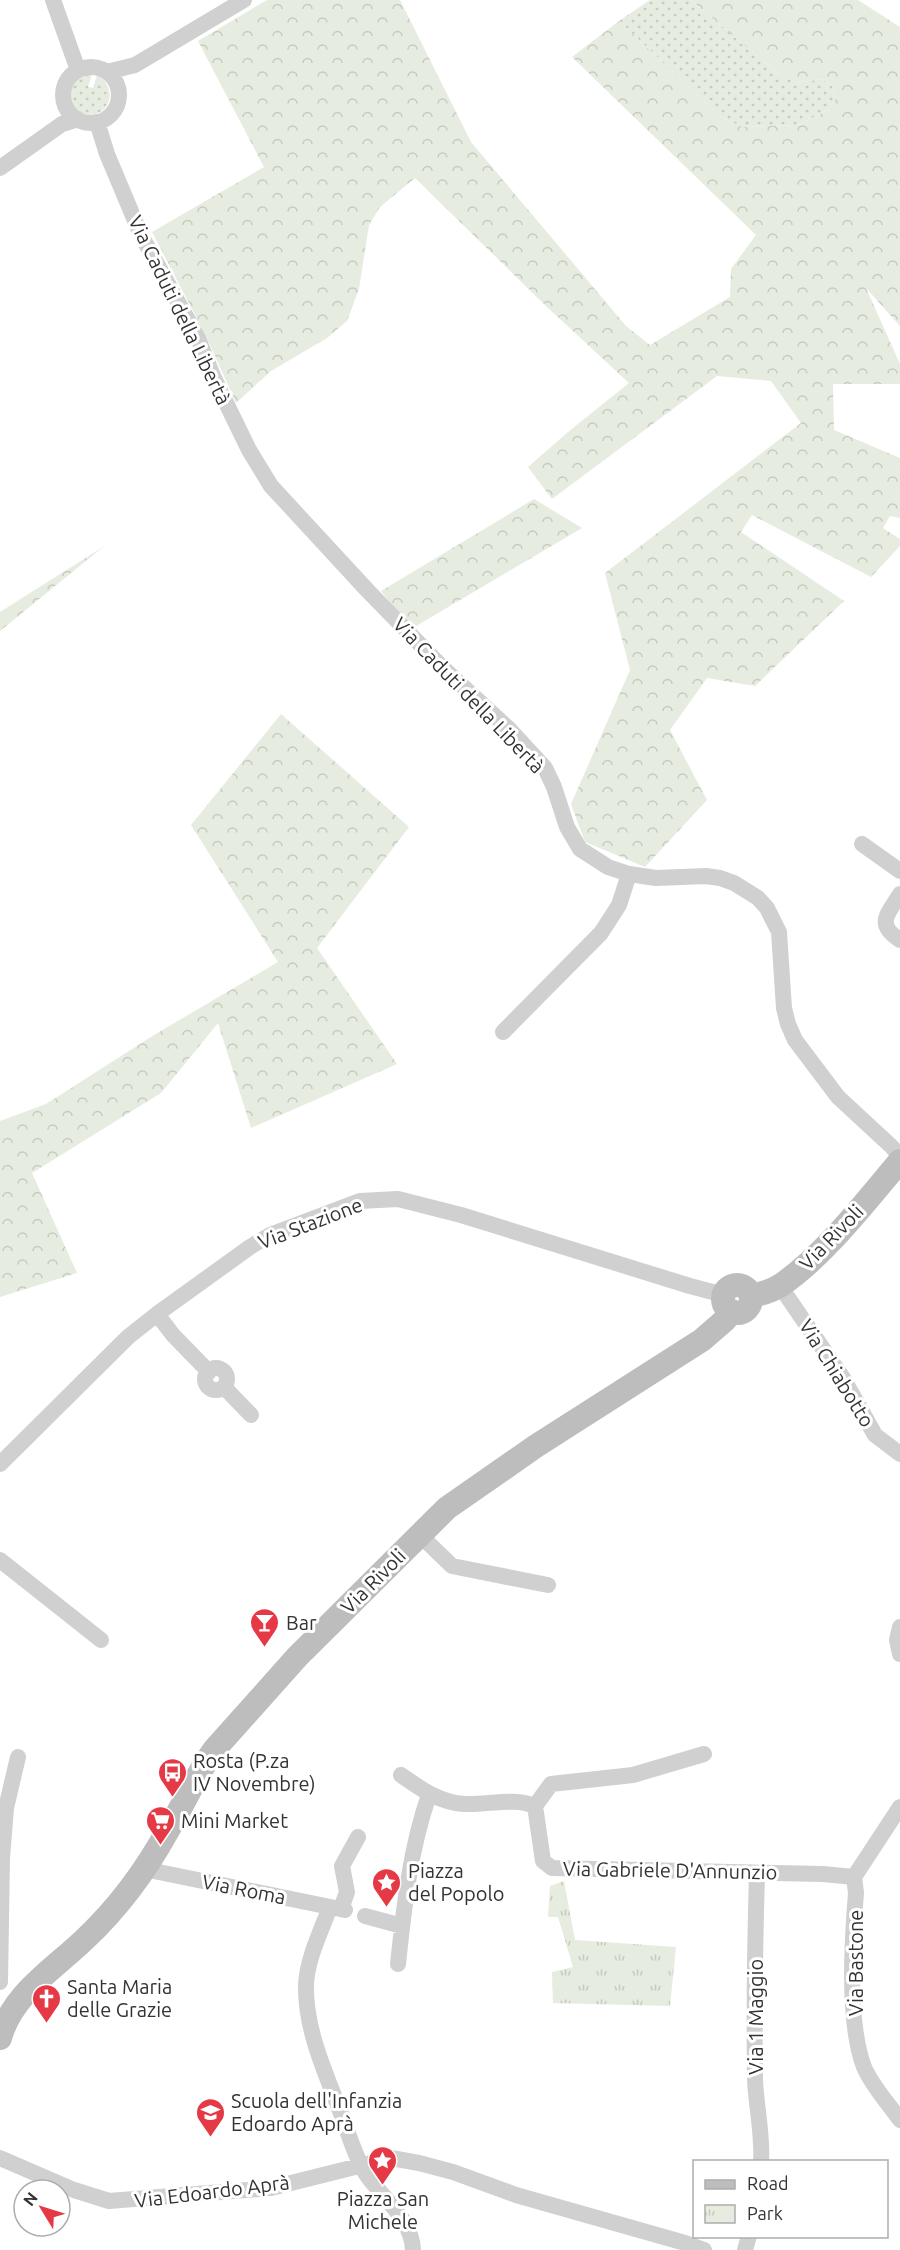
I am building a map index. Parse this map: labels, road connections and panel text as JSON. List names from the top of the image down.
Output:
{
  "streets": {
    "street": [
      "Via Caduti della Libertà",
      "Via Stazione",
      "Via Rivoli",
      "Via Chiabotto",
      "Via Gabriele D'Annunzio",
      "Via Roma",
      "Via Bastone",
      "Via 1 Maggio",
      "Via Edoardo Aprà"
    ]
  },
  "crossings": [
    ["Via Stazione", "Via Rivoli"],
    ["Via Rivoli", "Via Chiabotto"],
    ["Via Rivoli", "Via Roma"],
    ["Via Gabriele D'Annunzio", "Via Bastone"],
    ["Via Gabriele D'Annunzio", "Via 1 Maggio"]
  ],
  "places": {
    "bar": ["Bar"],
    "bus stop": ["Rosta (P.za IV Novembre)"],
    "supermarket": ["Mini Market"],
    "place": ["Piazza del Popolo", "Piazza San Michele"],
    "church": ["Santa Maria delle Grazie"],
    "school or university": ["Scuola dell'Infanzia Edoardo Aprà"]
  },
  "legend": ["Road", "Park"],
  "north": "top left"
}
